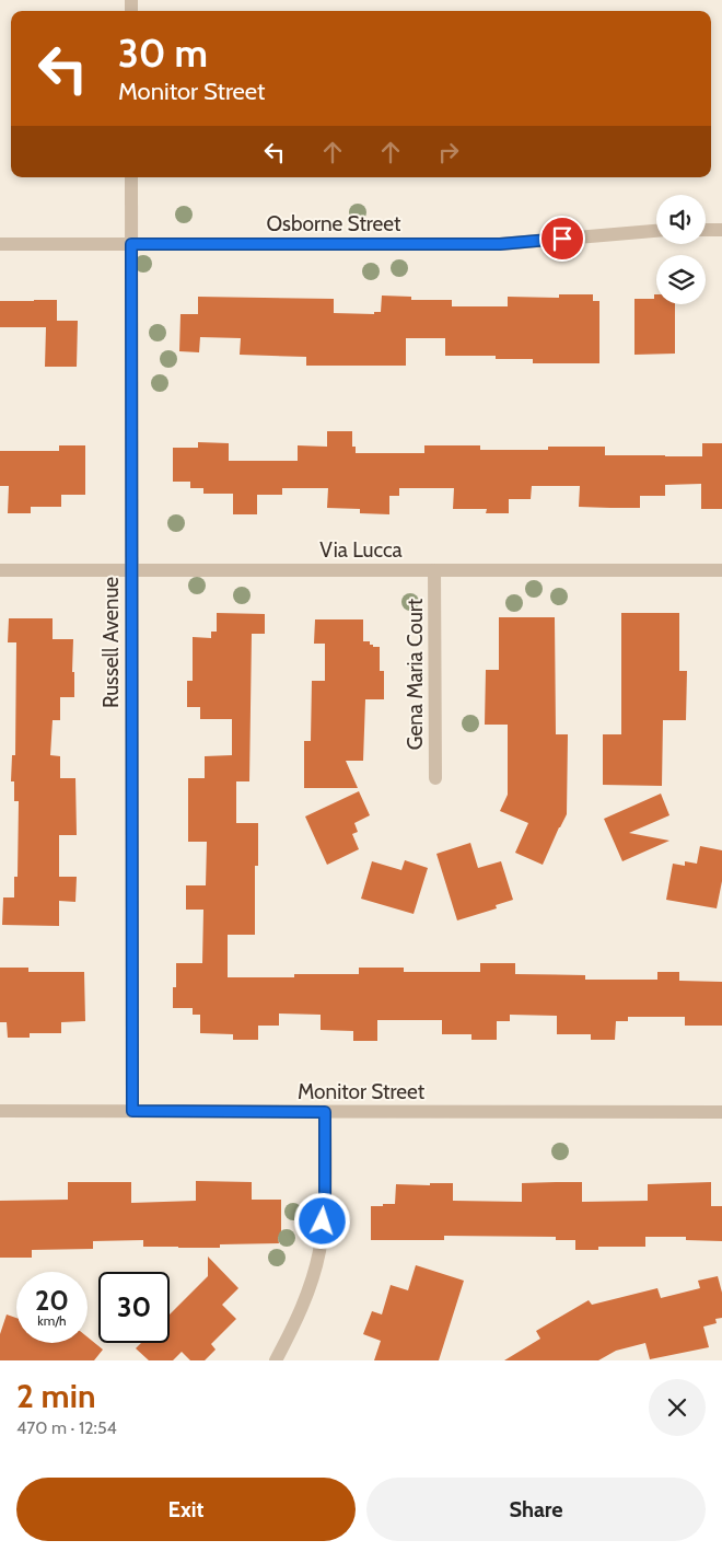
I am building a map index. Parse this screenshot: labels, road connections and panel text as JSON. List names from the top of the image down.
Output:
{
  "streets": {
    "street": [
      "Osborne Street",
      "Via Lucca",
      "Russell Avenue",
      "Gena Maria Court",
      "Monitor Street"
    ]
  },
  "crossings": [
    ["Osborne Street", "Russell Avenue"],
    ["Via Lucca", "Russell Avenue"],
    ["Via Lucca", "Gena Maria Court"],
    ["Russell Avenue", "Monitor Street"]
  ],
  "page": {
    "turn": ["30 m", "Monitor Street"],
    "speed": "20 km/h",
    "limit": "30",
    "heading": ["2 min", "470 m · 12:54"],
    "buttons": ["Exit", "Share"]
  }
}
